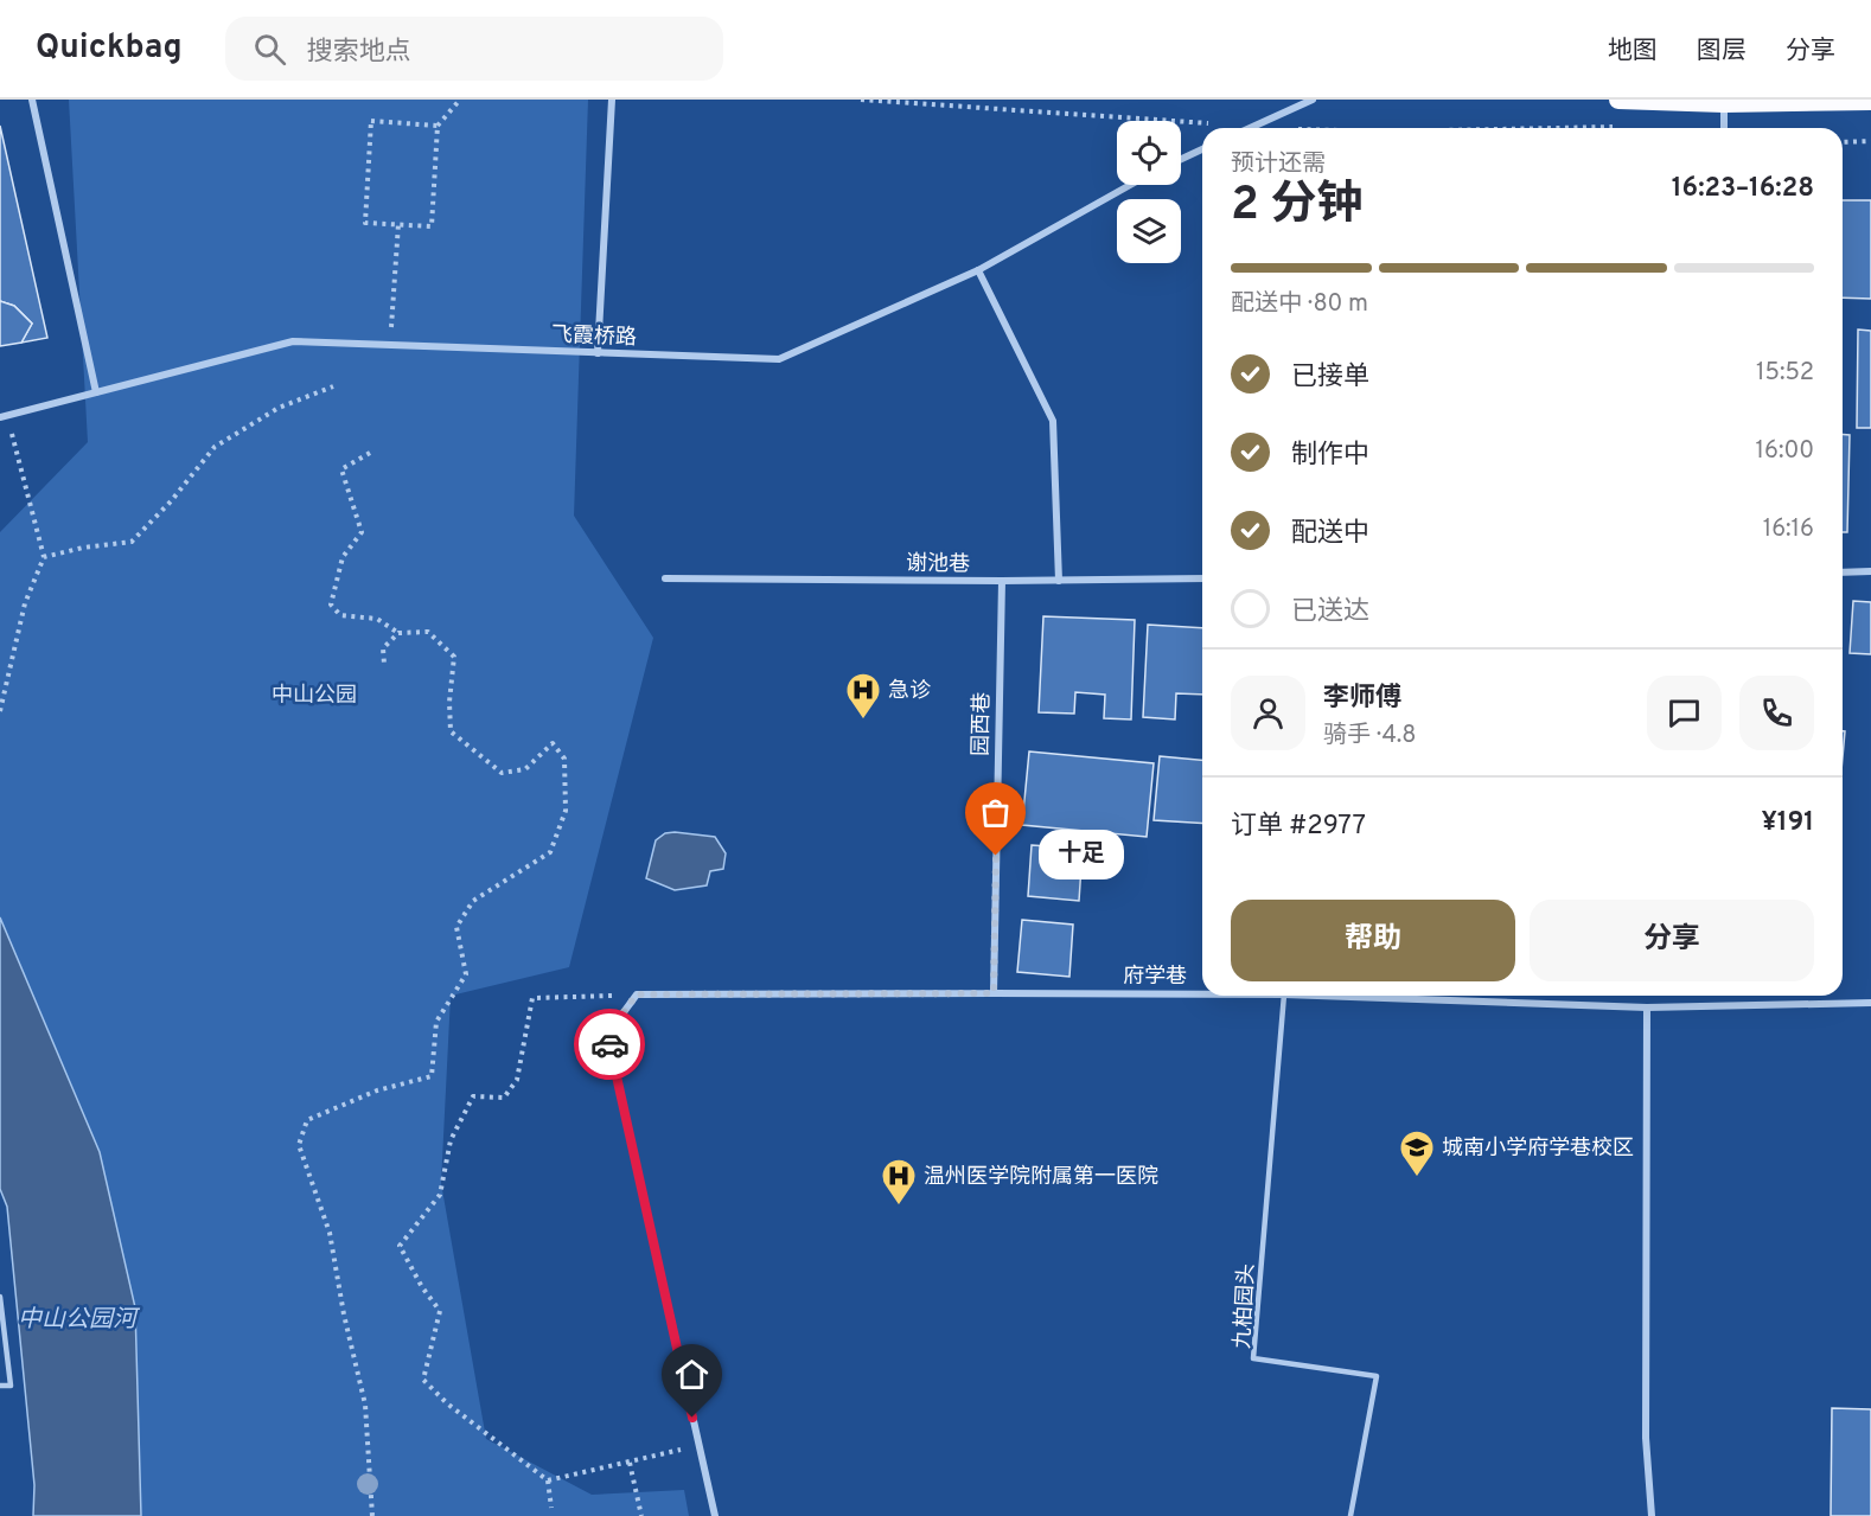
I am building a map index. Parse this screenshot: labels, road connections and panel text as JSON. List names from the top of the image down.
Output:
{
  "streets": {
    "street": [
      "飞霞桥路",
      "谢池巷",
      "园西巷",
      "府学巷"
    ],
    "lane": ["九柏园头"]
  },
  "crossings": [
    ["谢池巷", "园西巷"],
    ["园西巷", "府学巷"]
  ],
  "water": ["中山公园河"],
  "parks": ["中山公园"],
  "places": {
    "hospital": ["急诊", "温州医学院附属第一医院"],
    "other": ["十足"],
    "school or university": ["城南小学府学巷校区"]
  },
  "page": {
    "header": "Quickbag",
    "search": "搜索地点",
    "nav": ["地图", "图层", "分享"],
    "heading": ["2 分钟", "预计还需", "16:23–16:28"],
    "panel": [
      "李师傅",
      "骑手 · 4.8",
      "订单 #2977",
      "¥191"
    ],
    "bar": "配送中 · 80 m",
    "list": [
      ["已接单", "15:52"],
      ["制作中", "16:00"],
      ["配送中", "16:16"],
      "已送达"
    ],
    "bubble": "十足",
    "buttons": ["帮助", "分享"]
  }
}
